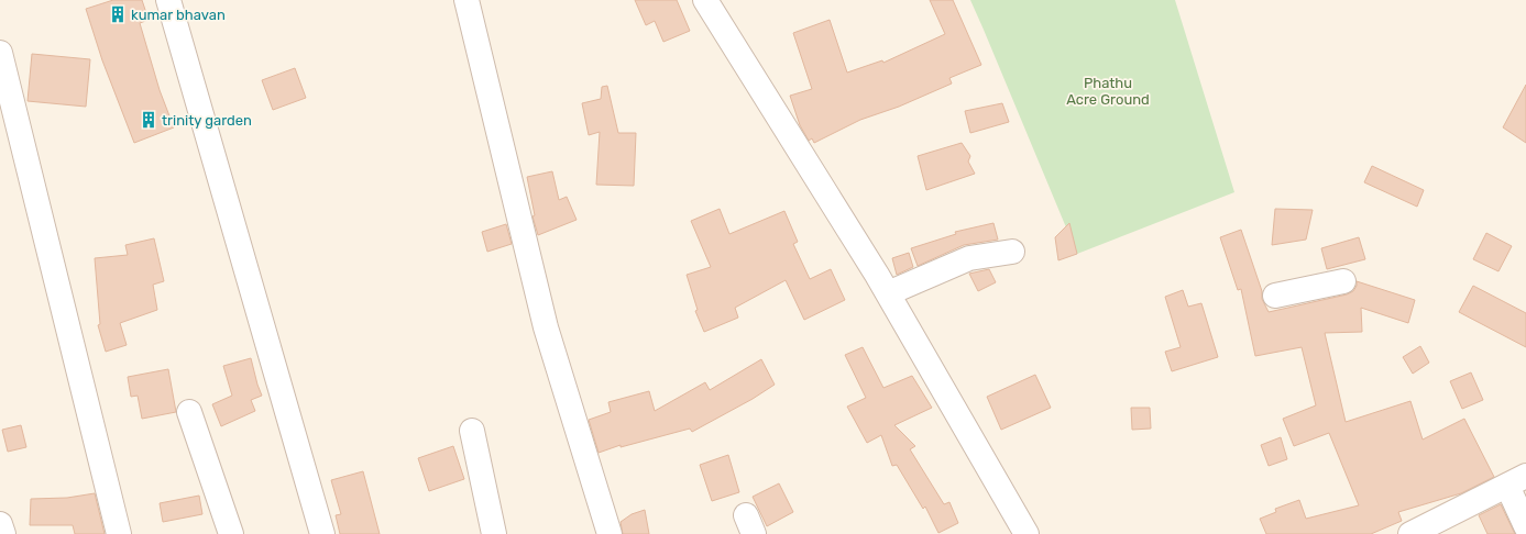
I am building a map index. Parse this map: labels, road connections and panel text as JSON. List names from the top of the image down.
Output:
{
  "parks": ["Phathu Acre Ground"],
  "places": {
    "building": ["kumar bhavan", "trinity garden"]
  }
}
